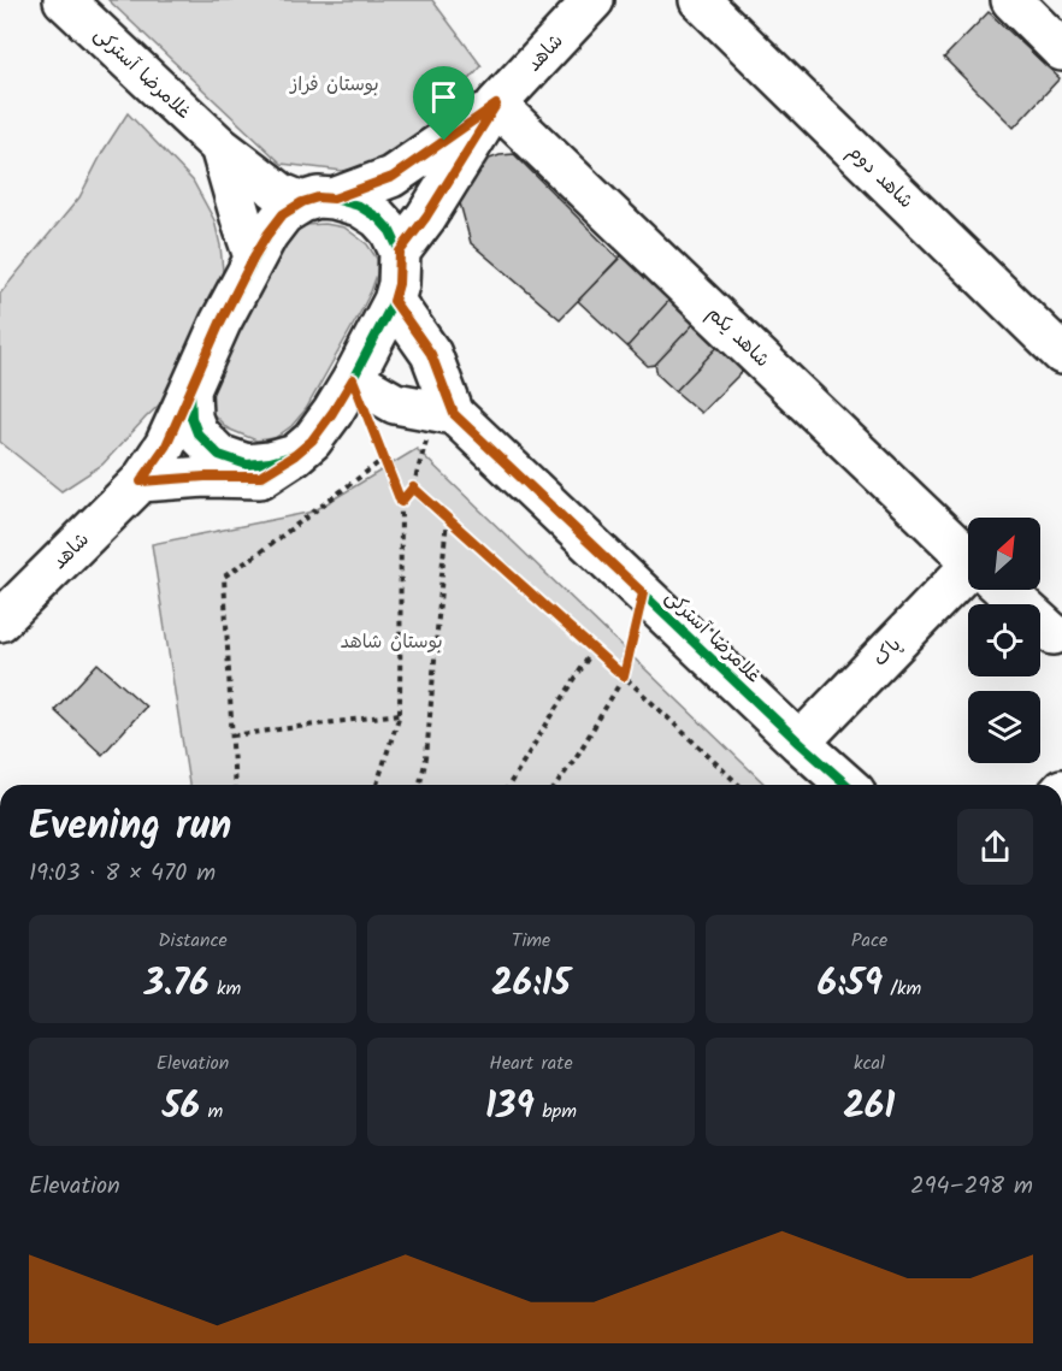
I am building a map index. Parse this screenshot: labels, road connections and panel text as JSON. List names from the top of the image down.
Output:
{
  "streets": {
    "street": [
      "شاهد",
      "غلامرضا آسترکی",
      "شاهد دوم",
      "شاهد یکم",
      "پاک"
    ]
  },
  "crossings": [
    ["شاهد", "غلامرضا آسترکی"],
    ["شاهد", "شاهد یکم"],
    ["غلامرضا آسترکی", "پاک"]
  ],
  "parks": ["بوستان فراز", "بوستان شاهد"],
  "north": "top right",
  "page": {
    "heading": ["Evening run", "19:03 · 8 × 470 m"],
    "stats": [
      ["Distance", "3.76 km"],
      ["Time", "26:15"],
      ["Pace", "6:59 /km"],
      ["Elevation", "56 m"],
      ["Heart rate", "139 bpm"],
      ["kcal", "261"]
    ],
    "chart": ["Elevation", "294–298 m"]
  }
}
